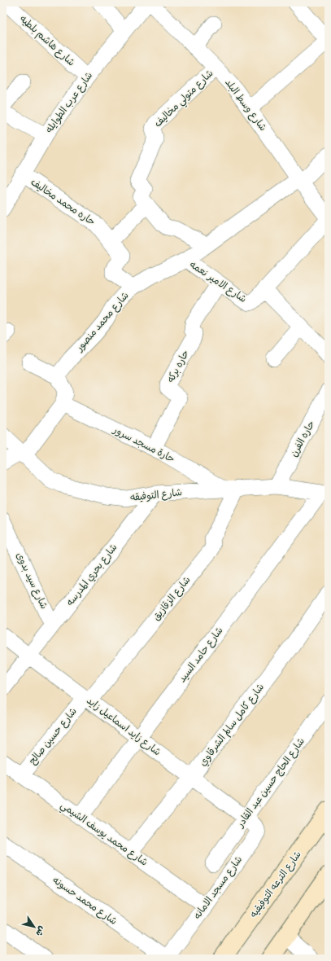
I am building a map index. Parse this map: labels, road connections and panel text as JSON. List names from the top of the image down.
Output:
{
  "streets": {
    "main road": ["شارع الترعه التوفيقيه"],
    "street": [
      "شارع هاشم بلطيه",
      "شارع متولي مخاليف",
      "شارع عرب الطوايله",
      "شارع وسط البلد",
      "حاره محمد مخاليف",
      "شارع الامير نعمه",
      "شارع محمد منصور",
      "حاره بركه",
      "حاره الفرن",
      "حارة مسجد سرور",
      "شارع التوفيقه",
      "شارع بحري المدرسه",
      "شارع سيد بدوى",
      "شارع الزقازيق",
      "شارع حامد السيد",
      "شارع كامل سالم الشرقاوي",
      "شارع زايد اسماعيل زايد",
      "شارع حسين صالح",
      "شارع الحاج حسين عبد القادر",
      "شارع محمد يوسف الشيمي",
      "شارع مسجد الامانه",
      "شارع محمد حسونه"
    ]
  },
  "crossings": [
    ["شارع هاشم بلطيه", "شارع عرب الطوايله"],
    ["شارع متولي مخاليف", "شارع وسط البلد"],
    ["شارع عرب الطوايله", "حاره محمد مخاليف"],
    ["شارع وسط البلد", "شارع الامير نعمه"],
    ["شارع وسط البلد", "شارع محمد منصور"],
    ["حاره محمد مخاليف", "شارع محمد منصور"],
    ["شارع الامير نعمه", "شارع محمد منصور"],
    ["شارع الامير نعمه", "حاره بركه"],
    ["حاره بركه", "حارة مسجد سرور"],
    ["حاره الفرن", "شارع التوفيقه"],
    ["حارة مسجد سرور", "شارع التوفيقه"],
    ["حارة مسجد سرور", "شارع الزقازيق"],
    ["شارع التوفيقه", "شارع بحري المدرسه"],
    ["شارع التوفيقه", "شارع الزقازيق"],
    ["شارع التوفيقه", "شارع حامد السيد"],
    ["شارع بحري المدرسه", "شارع سيد بدوى"],
    ["شارع بحري المدرسه", "شارع زايد اسماعيل زايد"],
    ["شارع الزقازيق", "شارع زايد اسماعيل زايد"],
    ["شارع الزقازيق", "شارع حسين صالح"],
    ["شارع حامد السيد", "شارع زايد اسماعيل زايد"],
    ["شارع حامد السيد", "شارع محمد يوسف الشيمي"],
    ["شارع كامل سالم الشرقاوي", "شارع زايد اسماعيل زايد"],
    ["شارع كامل سالم الشرقاوي", "شارع محمد يوسف الشيمي"],
    ["شارع زايد اسماعيل زايد", "شارع حسين صالح"],
    ["شارع زايد اسماعيل زايد", "شارع الحاج حسين عبد القادر"],
    ["شارع زايد اسماعيل زايد", "شارع مسجد الامانه"],
    ["شارع حسين صالح", "شارع محمد يوسف الشيمي"],
    ["شارع الحاج حسين عبد القادر", "شارع مسجد الامانه"],
    ["شارع محمد يوسف الشيمي", "شارع مسجد الامانه"],
    ["شارع مسجد الامانه", "شارع محمد حسونه"]
  ],
  "north": "bottom right"
}
